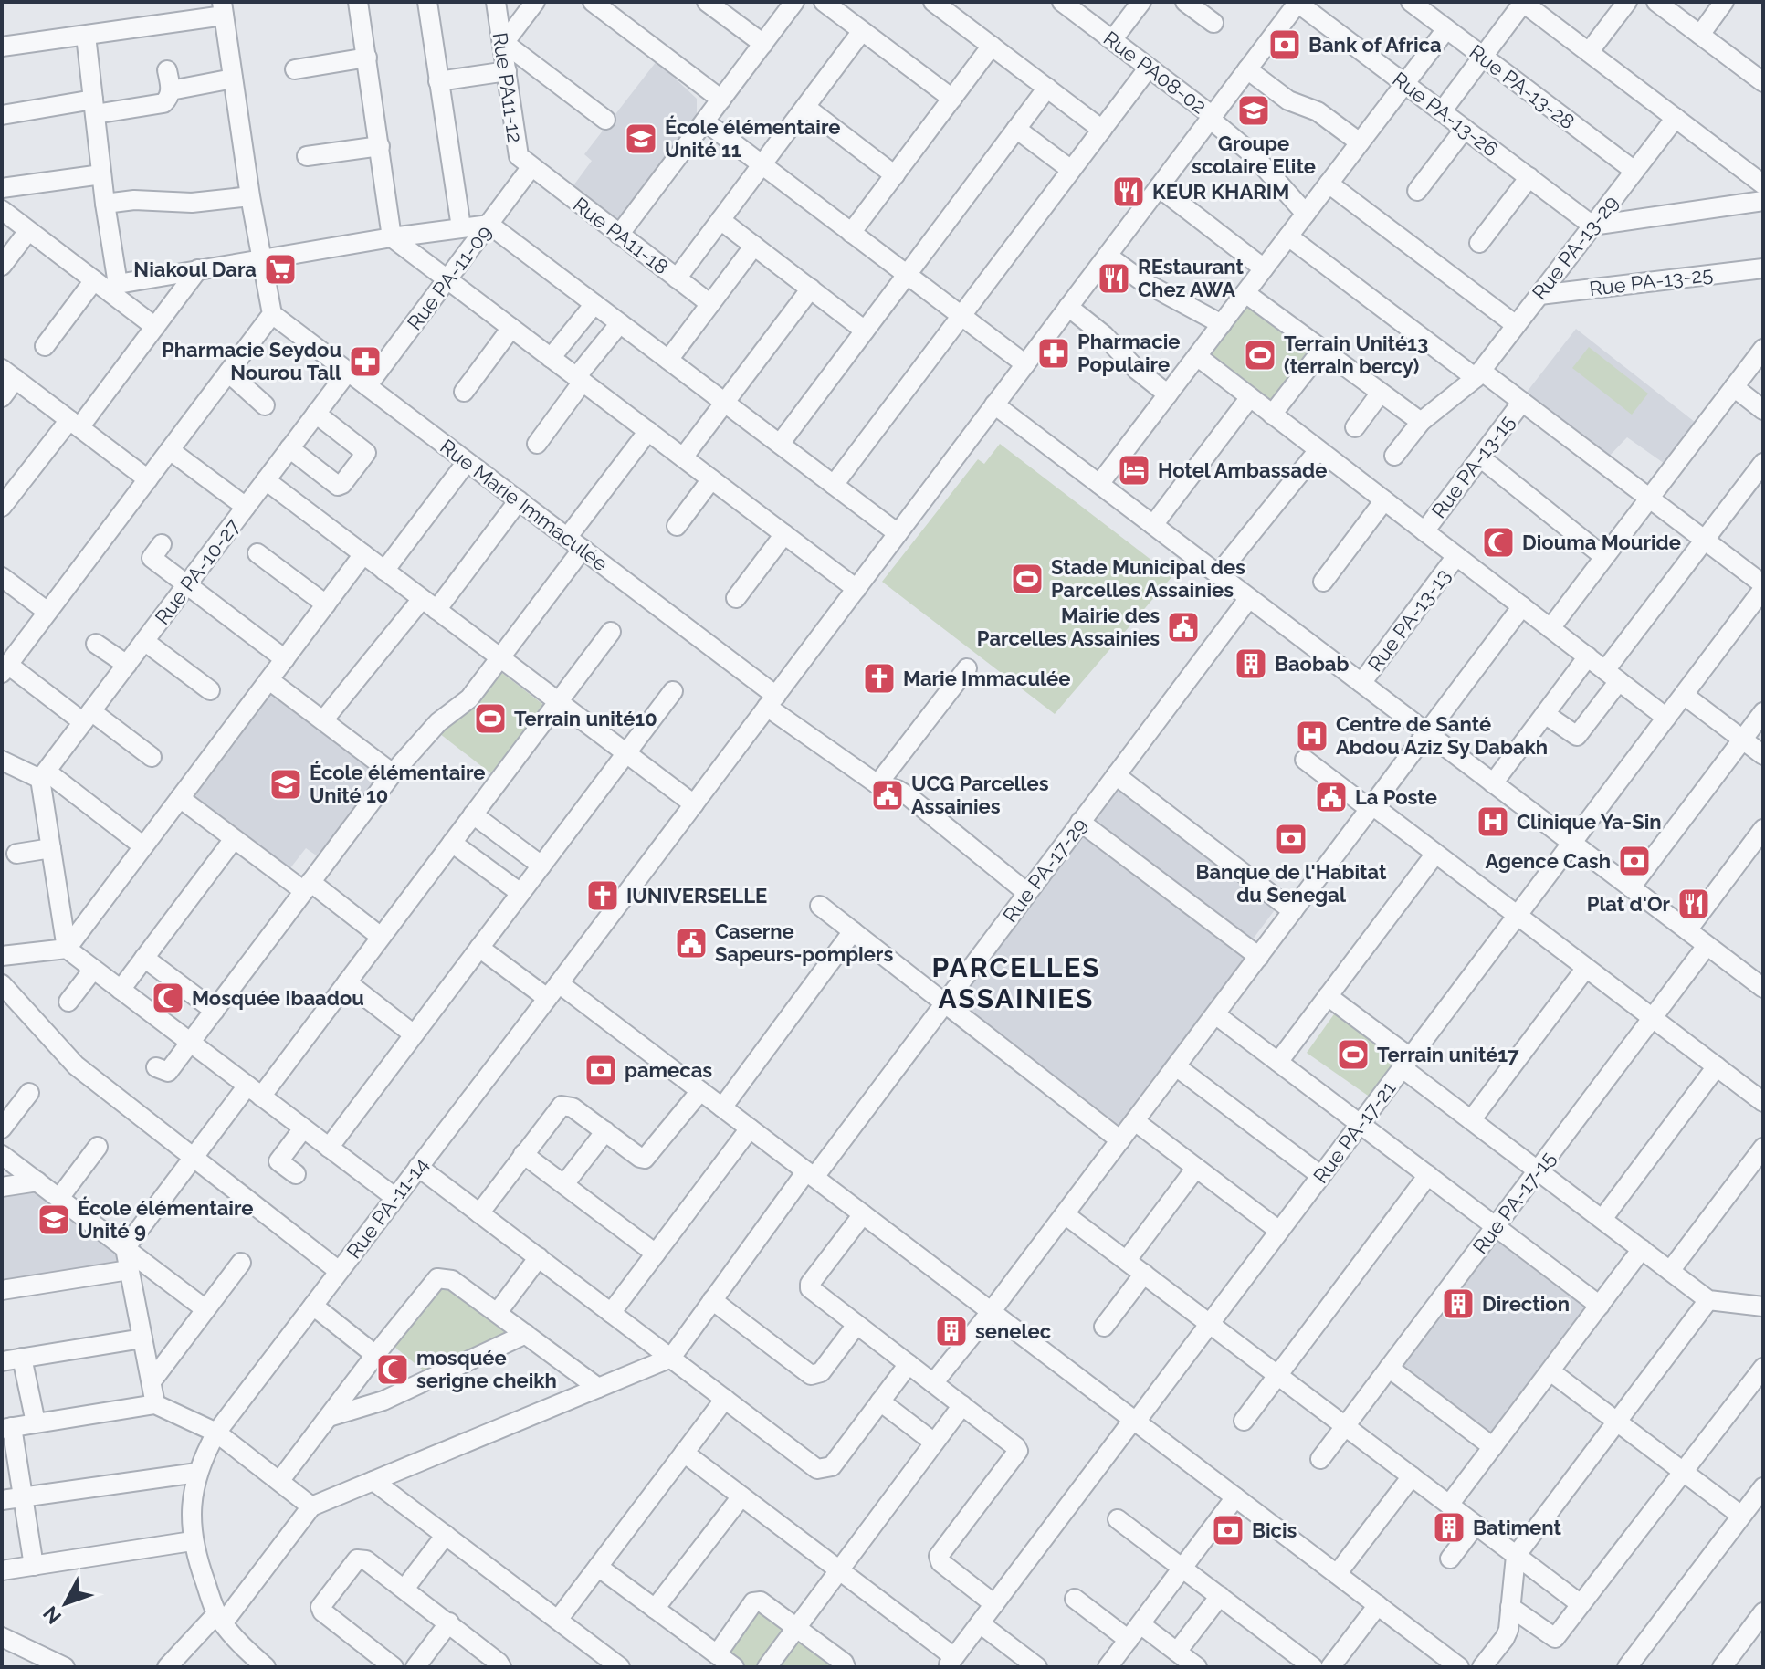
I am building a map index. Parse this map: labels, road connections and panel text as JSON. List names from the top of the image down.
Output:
{
  "streets": {
    "street": [
      "Rue PA08-02",
      "Rue PA-13-28",
      "Rue PA11-12",
      "Rue PA-13-26",
      "Rue PA11-18",
      "Rue PA-13-29",
      "Rue PA-11-09",
      "Rue PA-13-25",
      "Rue PA-13-15",
      "Rue Marie Immaculée",
      "Rue PA-10-27",
      "Rue PA-13-13",
      "Rue PA-17-29",
      "Rue PA-17-21",
      "Rue PA-17-15",
      "Rue PA-11-14"
    ]
  },
  "crossings": [
    ["Rue PA08-02", "Rue PA-11-14"],
    ["Rue PA-13-28", "Rue PA-13-29"],
    ["Rue PA11-12", "Rue PA11-18"],
    ["Rue PA11-12", "Rue PA-11-09"],
    ["Rue PA-13-26", "Rue PA-13-29"],
    ["Rue PA-13-26", "Rue PA-11-14"],
    ["Rue PA11-18", "Rue PA-11-09"],
    ["Rue PA-13-29", "Rue PA-13-25"],
    ["Rue PA-11-09", "Rue Marie Immaculée"],
    ["Rue Marie Immaculée", "Rue PA-10-27"],
    ["Rue Marie Immaculée", "Rue PA-17-29"],
    ["Rue Marie Immaculée", "Rue PA-11-14"]
  ],
  "districts": ["PARCELLES ASSAINIES"],
  "places": {
    "bank": [
      "Bank of Africa",
      "Banque de l'Habitat du Senegal",
      "Agence Cash",
      "pamecas",
      "Bicis"
    ],
    "school or university": [
      "Groupe scolaire Elite",
      "École élémentaire Unité 11",
      "École élémentaire Unité 10",
      "École élémentaire Unité 9"
    ],
    "restaurant": ["KEUR KHARIM", "REstaurant Chez AWA", "Plat d'Or"],
    "supermarket": ["Niakoul Dara"],
    "pharmacy": ["Pharmacie Populaire", "Pharmacie Seydou Nourou Tall"],
    "sports": [
      "Terrain Unité13 (terrain bercy)",
      "Stade Municipal des Parcelles Assainies",
      "Terrain unité10",
      "Terrain unité17"
    ],
    "hotel": ["Hotel Ambassade"],
    "mosque": ["Diouma Mouride", "Mosquée Ibaadou", "mosquée serigne cheikh"],
    "public building": [
      "Mairie des Parcelles Assainies",
      "UCG Parcelles Assainies",
      "La Poste",
      "Caserne Sapeurs-pompiers"
    ],
    "building": [
      "Baobab",
      "Direction",
      "senelec",
      "Batiment"
    ],
    "church": ["Marie Immaculée", "IUNIVERSELLE"],
    "hospital": ["Centre de Santé Abdou Aziz Sy Dabakh", "Clinique Ya-Sin"]
  },
  "north": "bottom left"
}
